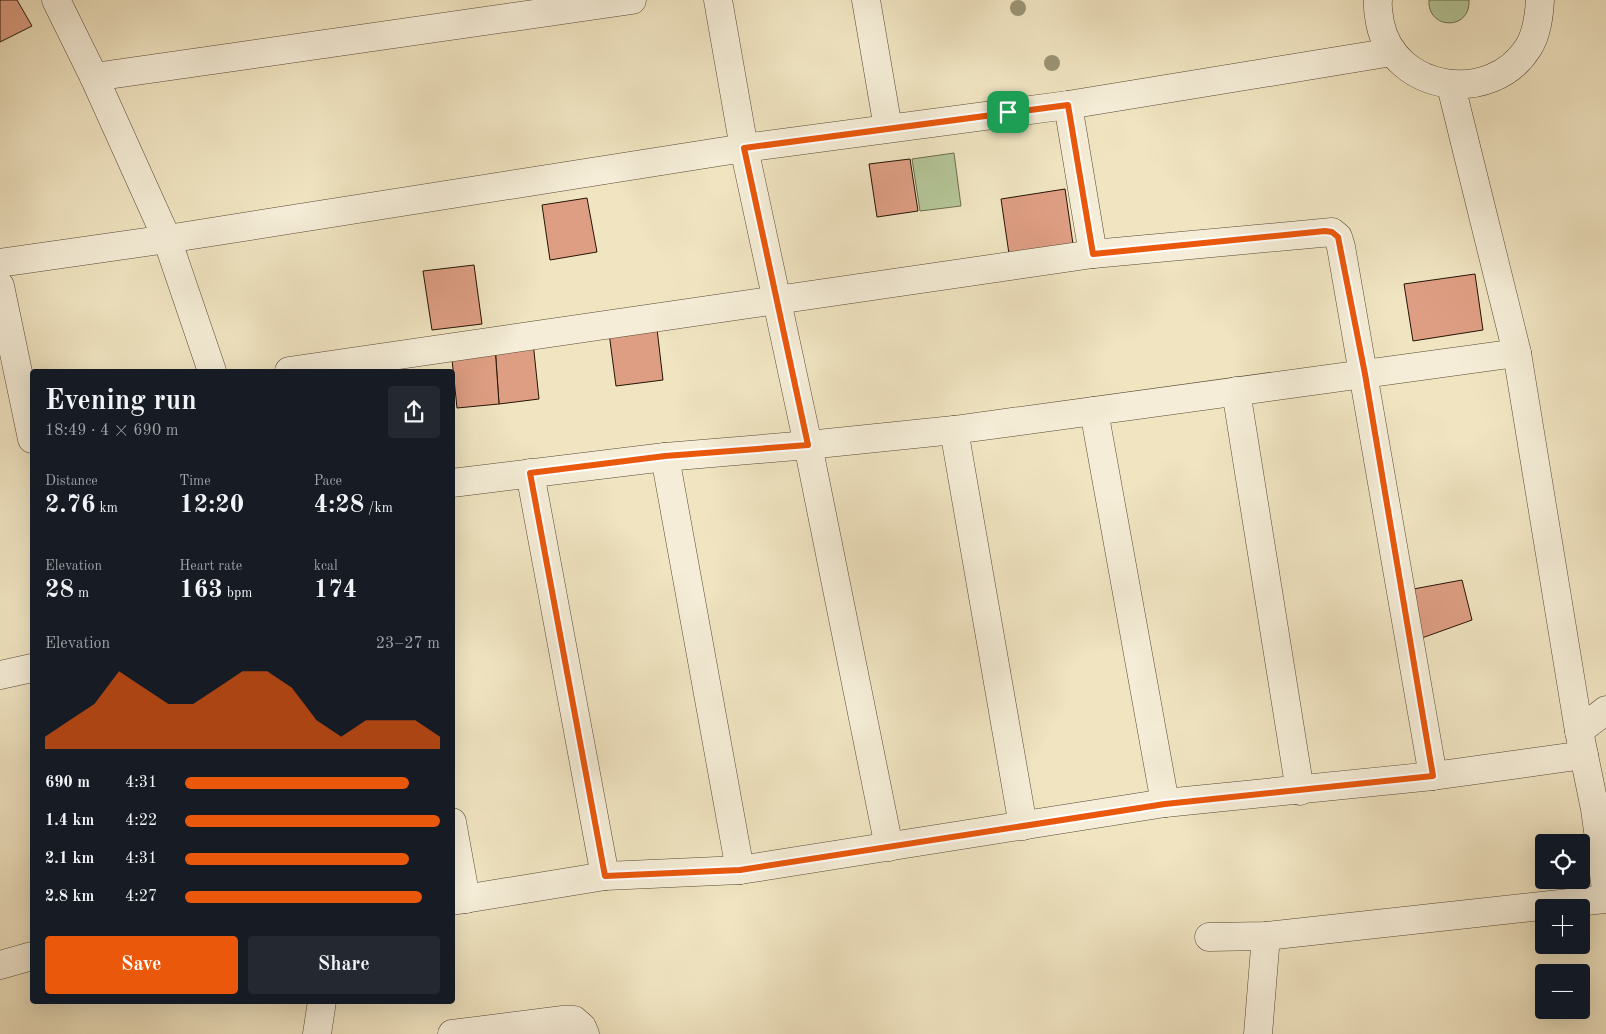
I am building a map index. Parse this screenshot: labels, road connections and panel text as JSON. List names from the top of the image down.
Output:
{
  "page": {
    "heading": ["Evening run", "18:49 · 4 × 690 m"],
    "stats": [
      ["Distance", "2.76 km"],
      ["Time", "12:20"],
      ["Pace", "4:28 /km"],
      ["Elevation", "28 m"],
      ["Heart rate", "163 bpm"],
      ["kcal", "174"]
    ],
    "chart": ["Elevation", "23–27 m"],
    "list": [
      {
        "name": "690 m",
        "note": "4:31"
      },
      {
        "name": "1.4 km",
        "note": "4:22"
      },
      {
        "name": "2.1 km",
        "note": "4:31"
      },
      {
        "name": "2.8 km",
        "note": "4:27"
      }
    ],
    "map_buttons": ["+", "−"],
    "buttons": ["Save", "Share"]
  }
}
